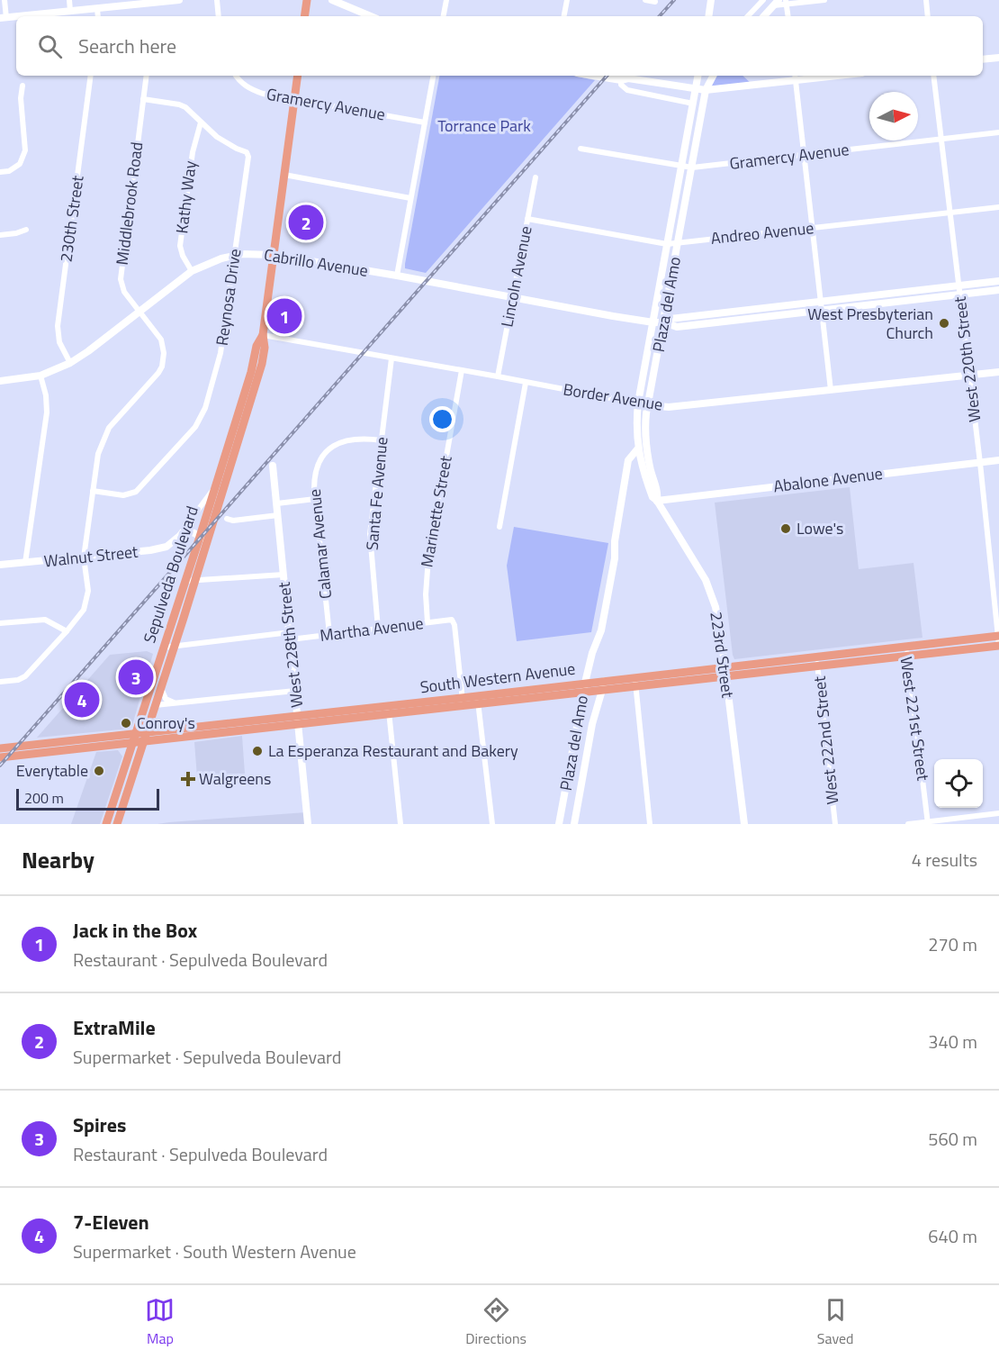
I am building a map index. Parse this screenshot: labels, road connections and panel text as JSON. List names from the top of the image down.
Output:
{
  "streets": {
    "main road": ["Sepulveda Boulevard", "South Western Avenue"],
    "street": [
      "Gramercy Avenue",
      "Kathy Way",
      "Middlebrook Road",
      "230th Street",
      "Andreo Avenue",
      "Cabrillo Avenue",
      "Lincoln Avenue",
      "Reynosa Drive",
      "Plaza del Amo",
      "West 220th Street",
      "Border Avenue",
      "Abalone Avenue",
      "Santa Fe Avenue",
      "Marinette Street",
      "Calamar Avenue",
      "Walnut Street",
      "Martha Avenue",
      "West 228th Street",
      "223rd Street",
      "West 221st Street",
      "West 222nd Street"
    ]
  },
  "crossings": [
    ["Gramercy Avenue", "Plaza del Amo"],
    ["Gramercy Avenue", "West 220th Street"],
    ["Gramercy Avenue", "Sepulveda Boulevard"],
    ["Kathy Way", "Cabrillo Avenue"],
    ["Kathy Way", "Reynosa Drive"],
    ["Middlebrook Road", "Cabrillo Avenue"],
    ["Middlebrook Road", "Reynosa Drive"],
    ["Middlebrook Road", "Walnut Street"],
    ["230th Street", "Cabrillo Avenue"],
    ["Andreo Avenue", "Lincoln Avenue"],
    ["Andreo Avenue", "Plaza del Amo"],
    ["Andreo Avenue", "West 220th Street"],
    ["Cabrillo Avenue", "Lincoln Avenue"],
    ["Cabrillo Avenue", "Reynosa Drive"],
    ["Cabrillo Avenue", "Plaza del Amo"],
    ["Cabrillo Avenue", "West 220th Street"],
    ["Cabrillo Avenue", "Sepulveda Boulevard"],
    ["Lincoln Avenue", "Border Avenue"],
    ["Plaza del Amo", "Border Avenue"],
    ["Plaza del Amo", "Abalone Avenue"],
    ["Plaza del Amo", "223rd Street"],
    ["Plaza del Amo", "South Western Avenue"],
    ["West 220th Street", "Border Avenue"],
    ["West 220th Street", "Abalone Avenue"],
    ["West 220th Street", "South Western Avenue"],
    ["Border Avenue", "Santa Fe Avenue"],
    ["Border Avenue", "Marinette Street"],
    ["Border Avenue", "Sepulveda Boulevard"],
    ["Abalone Avenue", "223rd Street"],
    ["Santa Fe Avenue", "Calamar Avenue"],
    ["Santa Fe Avenue", "Martha Avenue"],
    ["Marinette Street", "Martha Avenue"],
    ["Calamar Avenue", "Martha Avenue"],
    ["Walnut Street", "Sepulveda Boulevard"],
    ["Sepulveda Boulevard", "Martha Avenue"],
    ["Sepulveda Boulevard", "South Western Avenue"],
    ["Martha Avenue", "West 228th Street"],
    ["Martha Avenue", "South Western Avenue"],
    ["West 228th Street", "South Western Avenue"],
    ["223rd Street", "South Western Avenue"],
    ["South Western Avenue", "West 221st Street"],
    ["South Western Avenue", "West 222nd Street"]
  ],
  "parks": ["Torrance Park"],
  "places": {
    "other": [
      "West Presbyterian Church",
      "Lowe's",
      "Conroy's",
      "La Esperanza Restaurant and Bakery",
      "Everytable"
    ],
    "health": ["Walgreens"]
  },
  "scale_bar": "200 m",
  "north": "right",
  "page": {
    "search": "Search here",
    "pins": [
      "2",
      "1",
      "3",
      "4"
    ],
    "scale": "200 m",
    "heading": ["Nearby", "4 results"],
    "list": [
      {
        "mark": "1",
        "name": "Jack in the Box",
        "note": "Restaurant · Sepulveda Boulevard",
        "value": "270 m"
      },
      {
        "mark": "2",
        "name": "ExtraMile",
        "note": "Supermarket · Sepulveda Boulevard",
        "value": "340 m"
      },
      {
        "mark": "3",
        "name": "Spires",
        "note": "Restaurant · Sepulveda Boulevard",
        "value": "560 m"
      },
      {
        "mark": "4",
        "name": "7-Eleven",
        "note": "Supermarket · South Western Avenue",
        "value": "640 m"
      }
    ],
    "nav": ["Map", "Directions", "Saved"]
  }
}
